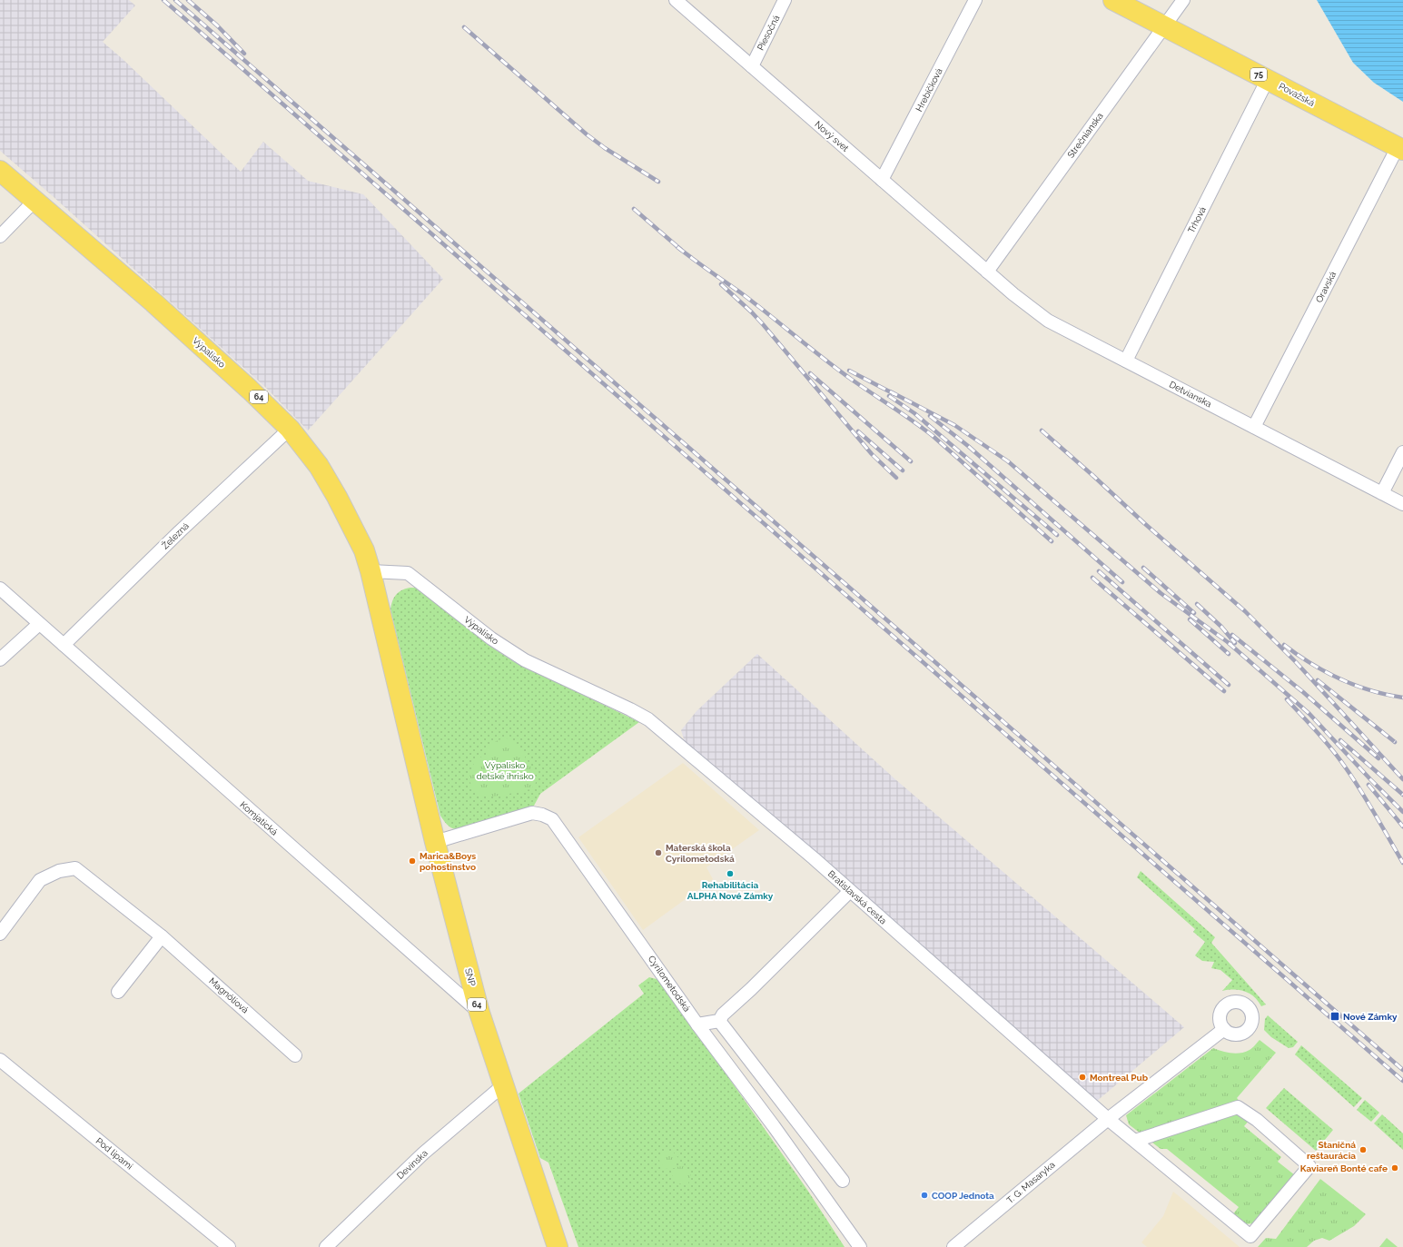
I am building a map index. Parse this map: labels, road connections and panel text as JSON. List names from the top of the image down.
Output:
{
  "streets": {
    "main road": [
      "75",
      "Považská",
      "Výpalisko",
      "64",
      "SNP"
    ],
    "street": [
      "Piesočná",
      "Hrebíčková",
      "Strečnianska",
      "Nový svet",
      "Trhová",
      "Oravská",
      "Detvianska",
      "Železná",
      "Komjatická",
      "Bratislavská cesta",
      "Cyrilometodská",
      "Magnóliová",
      "Pod lipami",
      "Devínska",
      "T. G. Masaryka"
    ]
  },
  "crossings": [
    ["Piesočná", "Nový svet"],
    ["Hrebíčková", "Nový svet"],
    ["Považská", "Strečnianska"],
    ["Považská", "Trhová"],
    ["Považská", "Oravská"],
    ["Strečnianska", "Nový svet"],
    ["Strečnianska", "Detvianska"],
    ["Nový svet", "Detvianska"],
    ["Trhová", "Detvianska"],
    ["Oravská", "Detvianska"],
    ["Výpalisko", "Železná"],
    ["Výpalisko", "Bratislavská cesta"],
    ["Výpalisko", "SNP"],
    ["Železná", "Komjatická"],
    ["Komjatická", "SNP"],
    ["Bratislavská cesta", "T. G. Masaryka"],
    ["SNP", "Cyrilometodská"],
    ["SNP", "Devínska"]
  ],
  "parks": ["Výpalisko detské ihrisko"],
  "places": {
    "other": [
      "Materská škola Cyrilometodská",
      "Marica&Boys pohostinstvo",
      "Rehabilitácia ALPHA Nové Zámky",
      "Montreal Pub",
      "Staničná reštaurácia",
      "Kaviareň Bonté cafe",
      "COOP Jednota"
    ],
    "transit": ["Nové Zámky"]
  }
}
